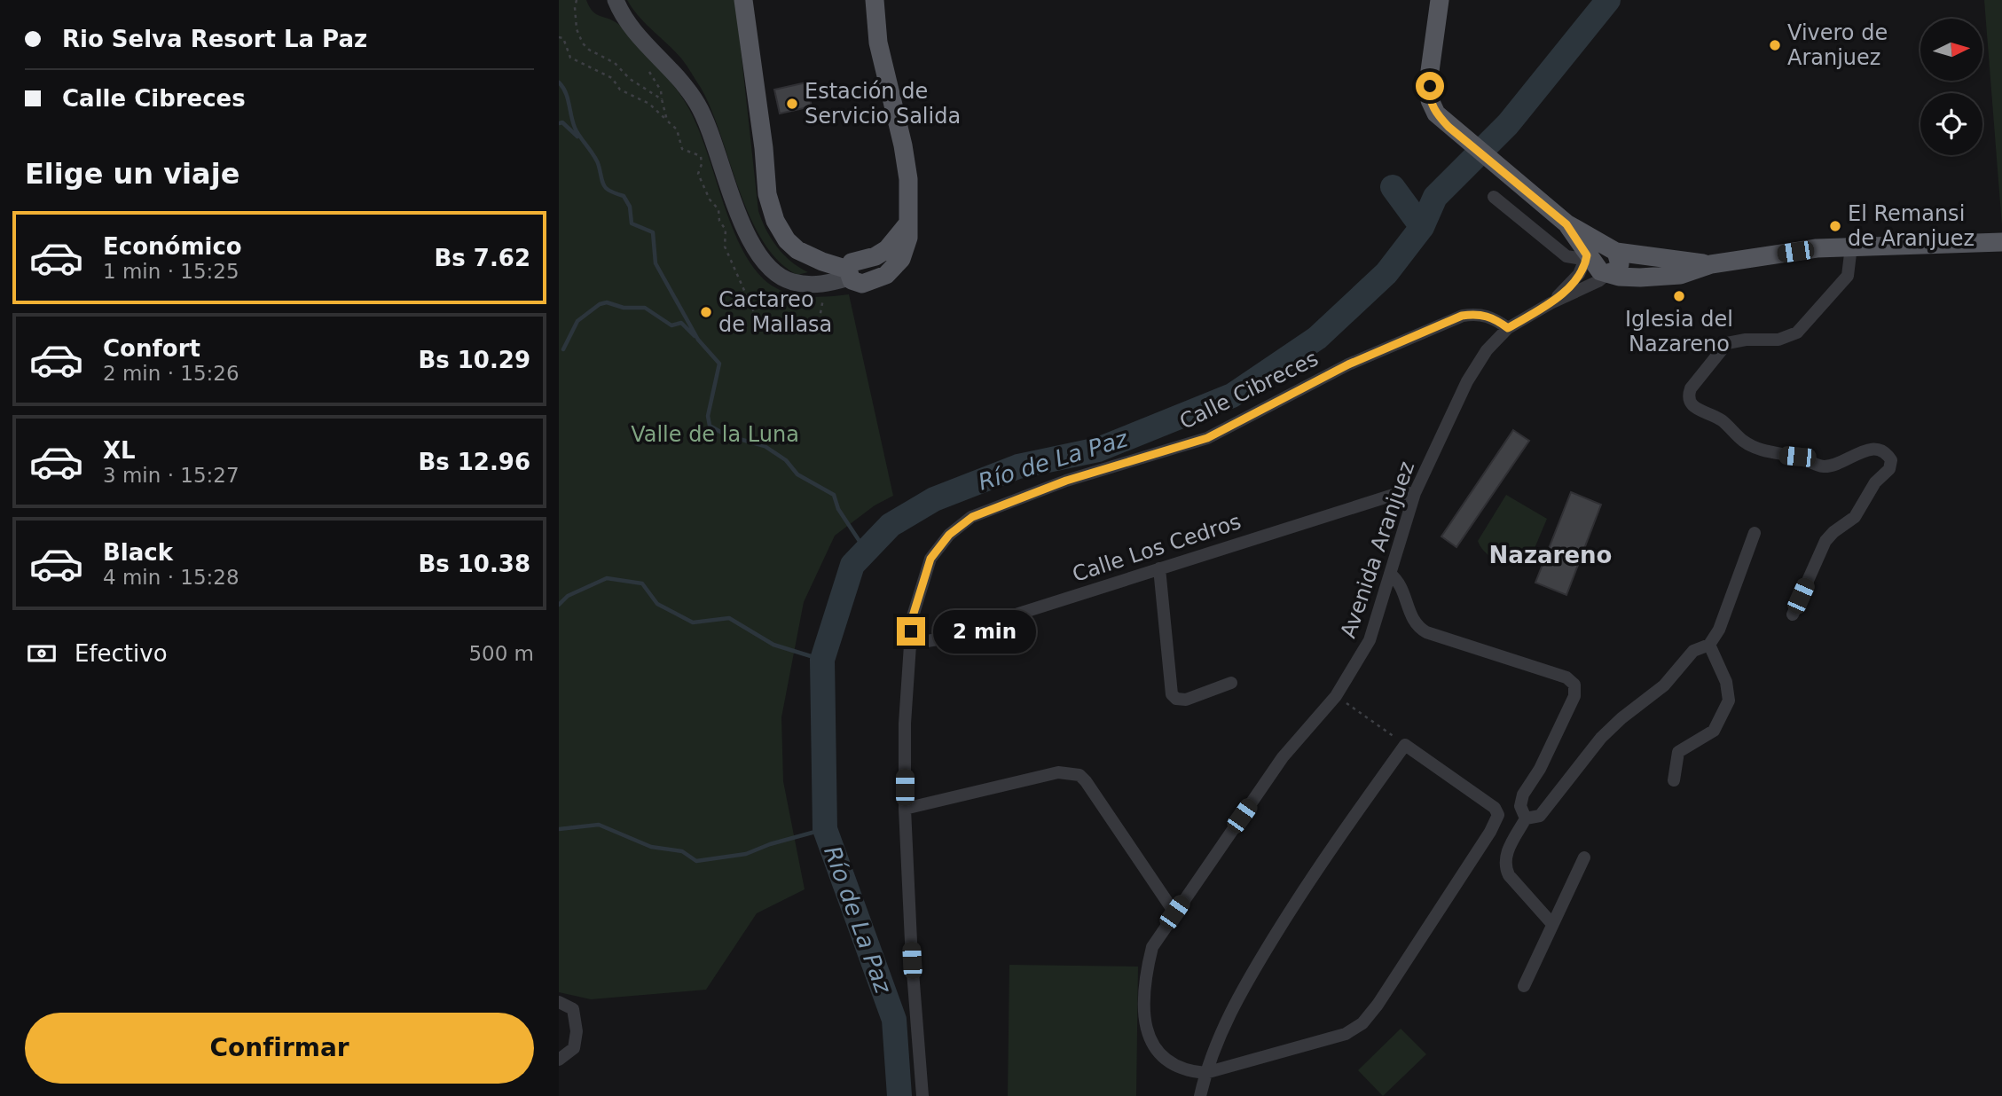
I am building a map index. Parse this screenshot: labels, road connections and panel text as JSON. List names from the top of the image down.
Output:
{
  "streets": {
    "street": ["Calle Cibreces", "Calle Los Cedros", "Avenida Aranjuez"]
  },
  "crossings": [
    ["Calle Cibreces", "Calle Los Cedros"],
    ["Calle Cibreces", "Avenida Aranjuez"],
    ["Calle Los Cedros", "Avenida Aranjuez"]
  ],
  "districts": ["Nazareno"],
  "water": ["Río de La Paz"],
  "parks": ["Valle de la Luna"],
  "places": [
    "Vivero de Aranjuez",
    "Estación de Servicio Salida",
    "El Remansi de Aranjuez",
    "Iglesia del Nazareno",
    "Cactareo de Mallasa"
  ],
  "north": "right",
  "page": {
    "banner": ["Rio Selva Resort La Paz", "Calle Cibreces"],
    "heading": "Elige un viaje",
    "list": [
      {
        "name": "Económico",
        "note": "1 min · 15:25",
        "value": "Bs 7.62"
      },
      {
        "name": "Confort",
        "note": "2 min · 15:26",
        "value": "Bs 10.29"
      },
      {
        "name": "XL",
        "note": "3 min · 15:27",
        "value": "Bs 12.96"
      },
      {
        "name": "Black",
        "note": "4 min · 15:28",
        "value": "Bs 10.38"
      }
    ],
    "bubble": "2 min",
    "pay": ["Efectivo", "500 m"],
    "buttons": "Confirmar"
  }
}
